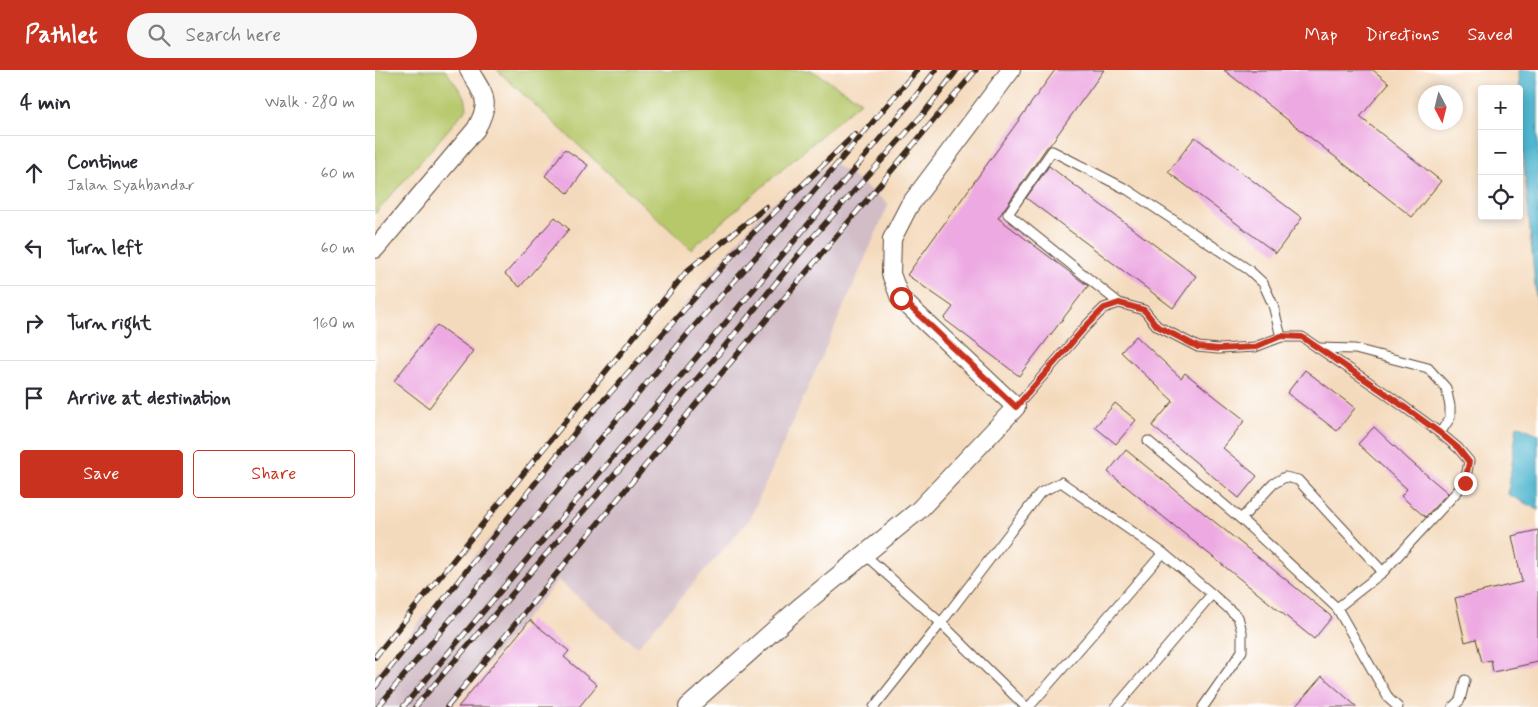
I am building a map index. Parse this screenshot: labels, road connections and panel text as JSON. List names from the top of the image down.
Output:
{
  "north": "bottom",
  "page": {
    "header": "Pathlet",
    "search": "Search here",
    "nav": ["Map", "Directions", "Saved"],
    "heading": ["4 min", "Walk · 280 m"],
    "map_buttons": ["+", "−"],
    "list": [
      ["Continue", "Jalan Syahbandar", "60 m"],
      ["Turn left", "60 m"],
      ["Turn right", "160 m"],
      "Arrive at destination"
    ],
    "buttons": ["Save", "Share"]
  }
}
